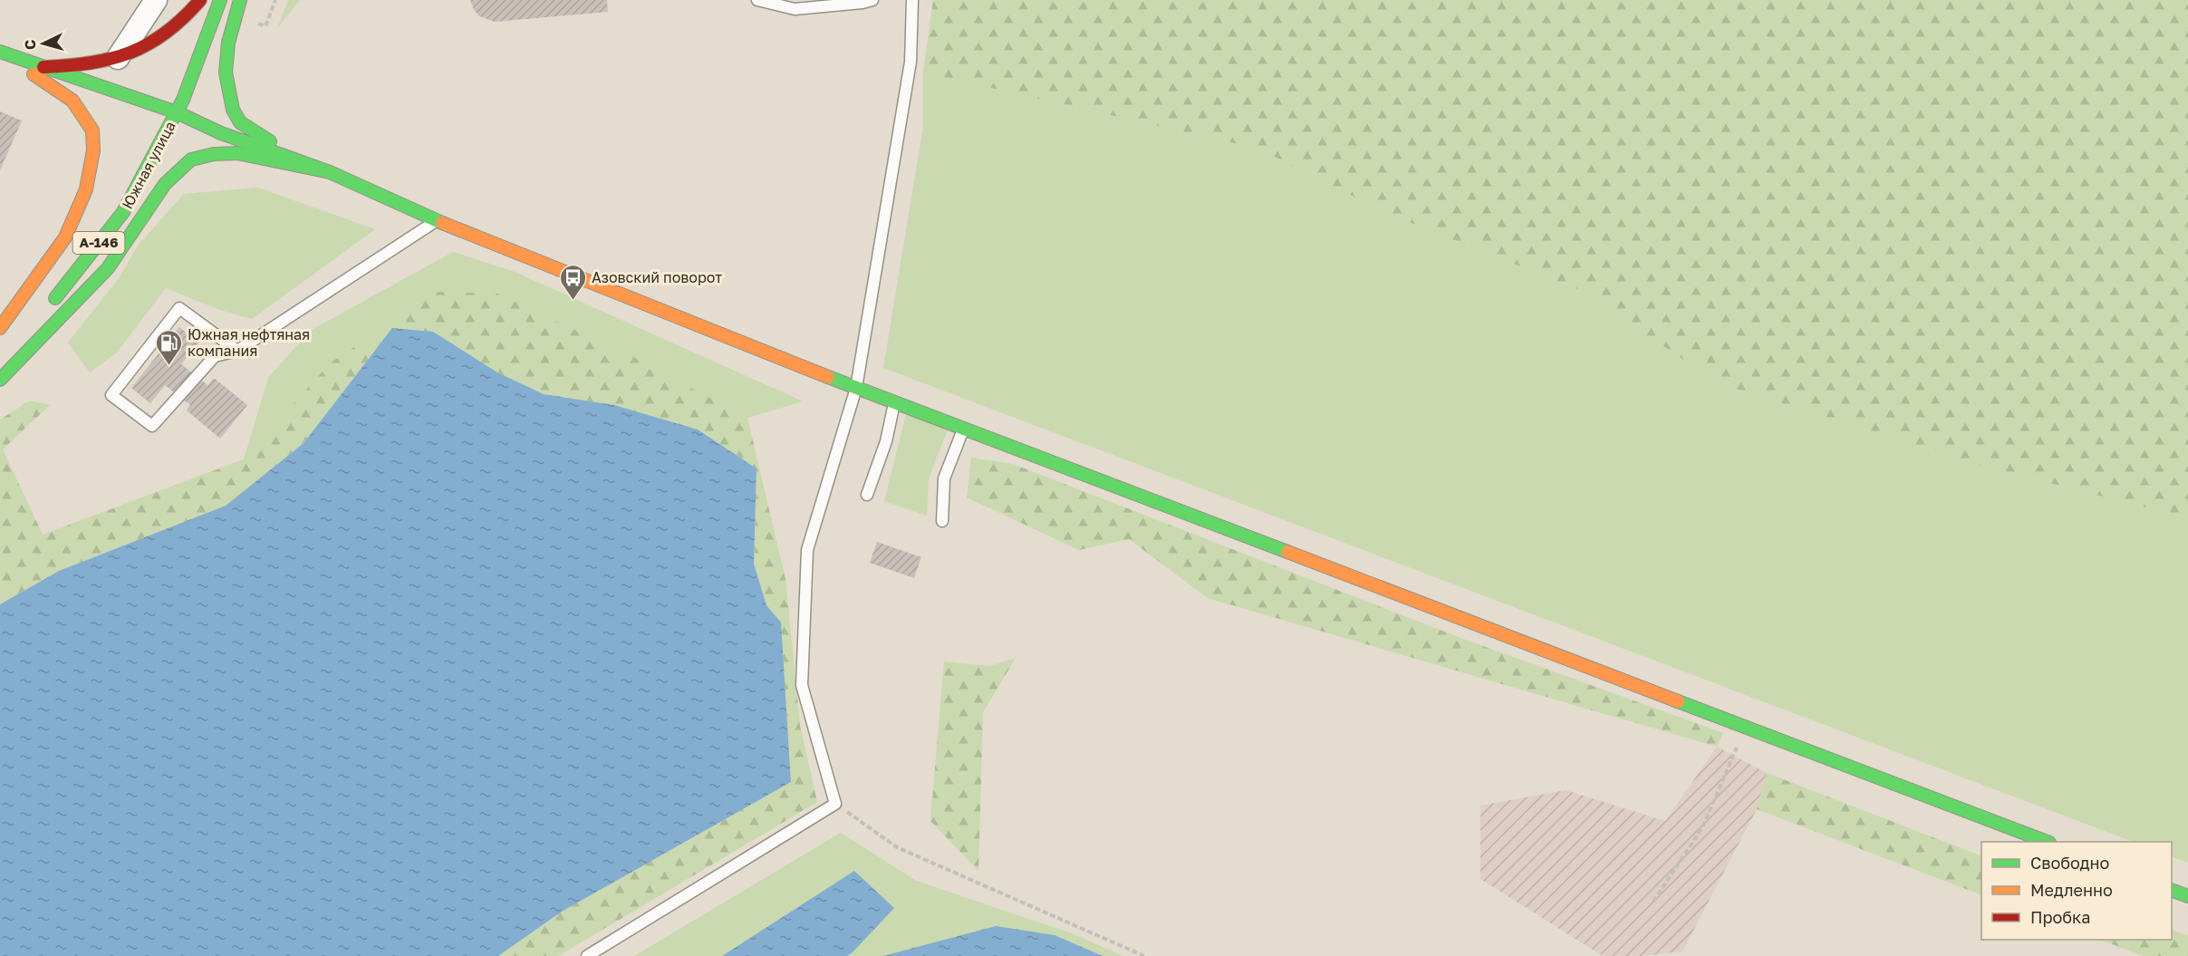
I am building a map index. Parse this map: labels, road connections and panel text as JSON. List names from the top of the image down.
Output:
{
  "streets": {
    "main road": ["Южная улица", "А-146"]
  },
  "places": {
    "bus stop": ["Азовский поворот"],
    "fuel station": ["Южная нефтяная компания"]
  },
  "legend": ["Свободно", "Медленно", "Пробка"],
  "north": "left"
}
